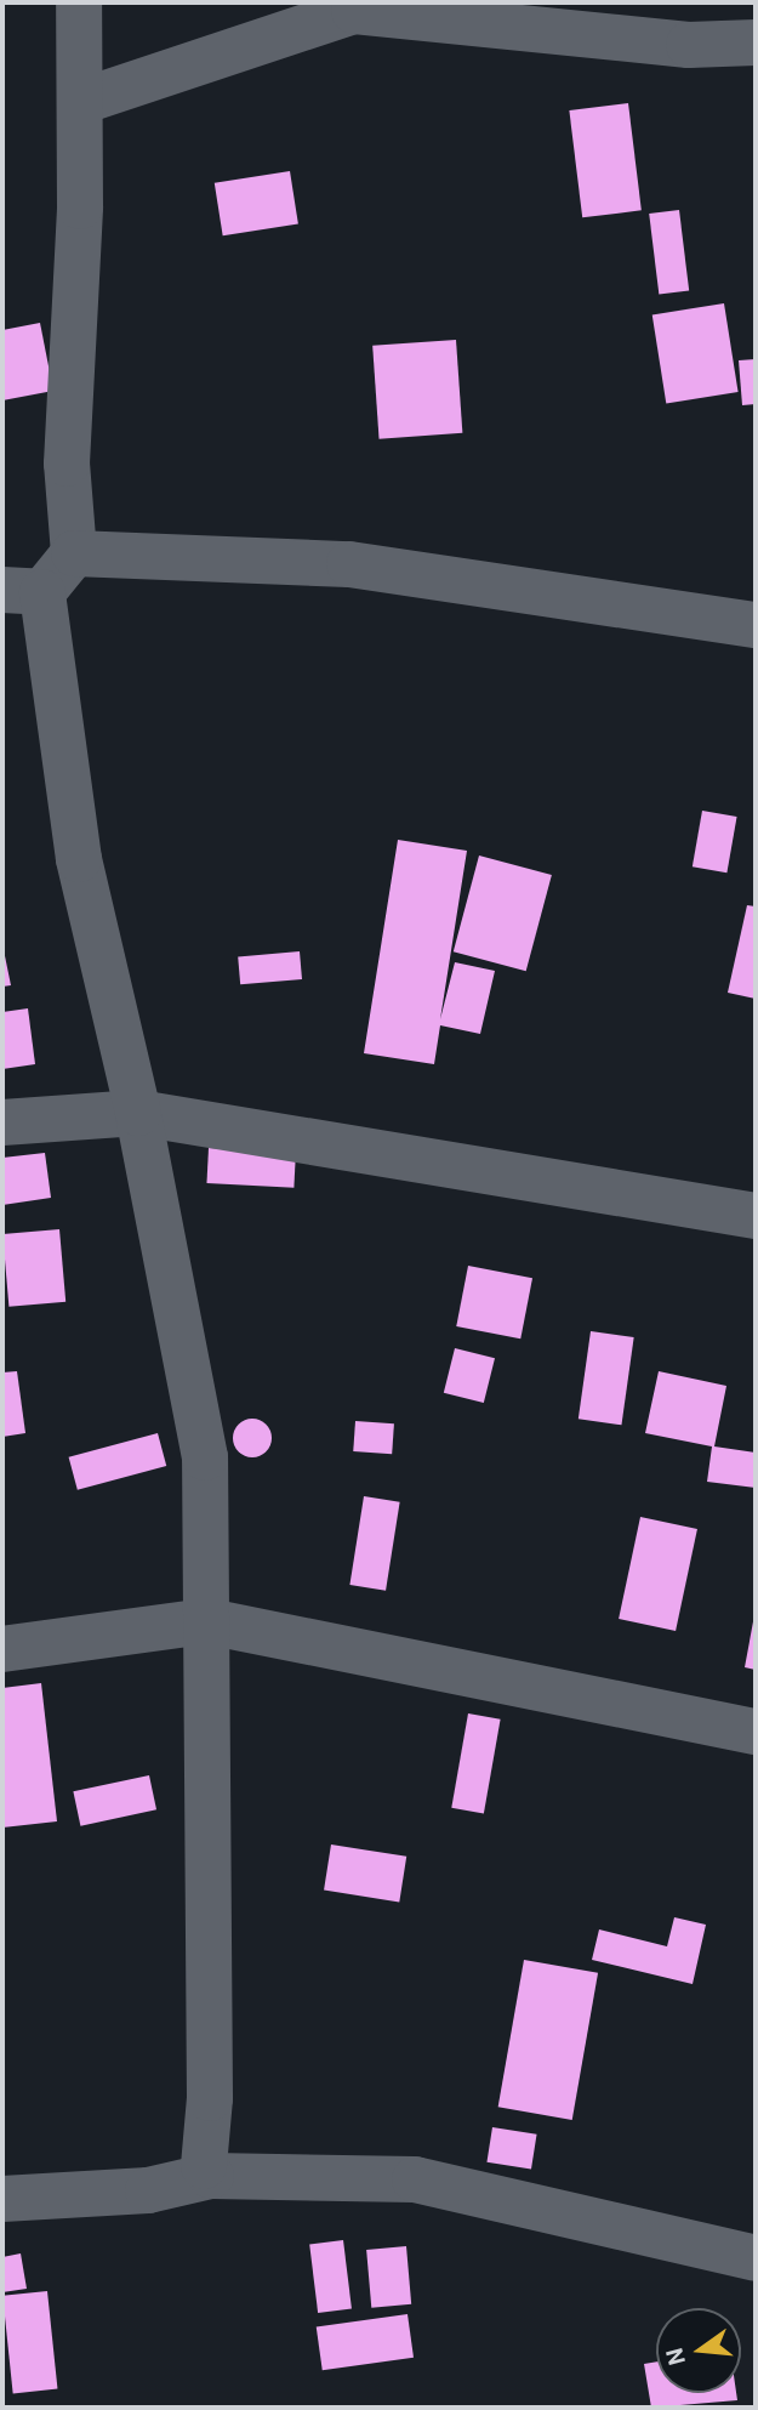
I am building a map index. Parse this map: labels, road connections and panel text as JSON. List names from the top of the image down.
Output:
{
  "north": "left"
}
